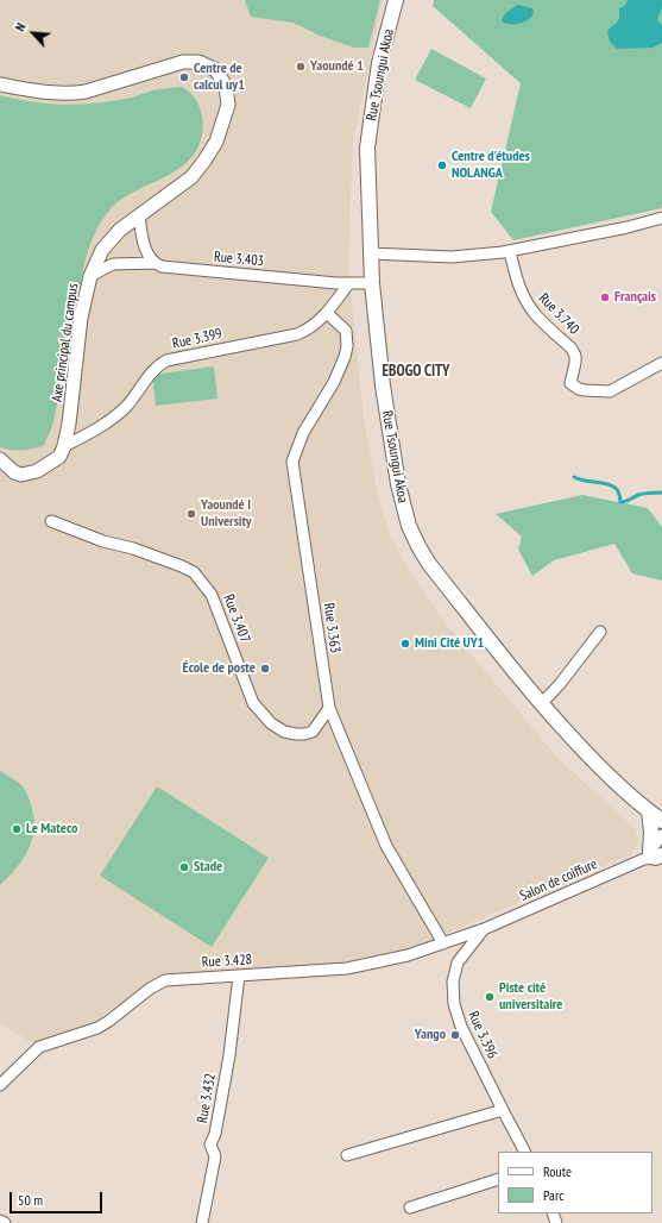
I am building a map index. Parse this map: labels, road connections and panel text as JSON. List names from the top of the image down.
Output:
{
  "streets": {
    "main road": ["Rue Tsoungui Akoa"],
    "street": [
      "Rue 3.403",
      "Rue 3.740",
      "Rue 3.399",
      "Axe principal du campus",
      "Rue 3.407",
      "Rue 3.363",
      "Salon de coiffure",
      "Rue 3.428",
      "Rue 3.396",
      "Rue 3.432"
    ]
  },
  "crossings": [
    ["Rue Tsoungui Akoa", "Rue 3.403"],
    ["Rue 3.403", "Rue 3.399"],
    ["Rue 3.403", "Axe principal du campus"],
    ["Rue 3.399", "Axe principal du campus"],
    ["Rue 3.399", "Rue 3.363"],
    ["Rue 3.407", "Rue 3.363"],
    ["Rue 3.363", "Rue 3.428"],
    ["Salon de coiffure", "Rue 3.428"],
    ["Salon de coiffure", "Rue 3.396"],
    ["Rue 3.428", "Rue 3.396"],
    ["Rue 3.428", "Rue 3.432"]
  ],
  "districts": ["EBOGO CITY"],
  "places": [
    "Yaoundé 1",
    "Centre de calcul uy1",
    "Centre d'études NOLANGA",
    "Français",
    "Yaoundé I University",
    "Mini Cité UY1",
    "École de poste",
    "Le Mateco",
    "Stade",
    "Piste cité universitaire",
    "Yango"
  ],
  "legend": ["Route", "Parc"],
  "scale_bar": "50 m",
  "north": "top left"
}
